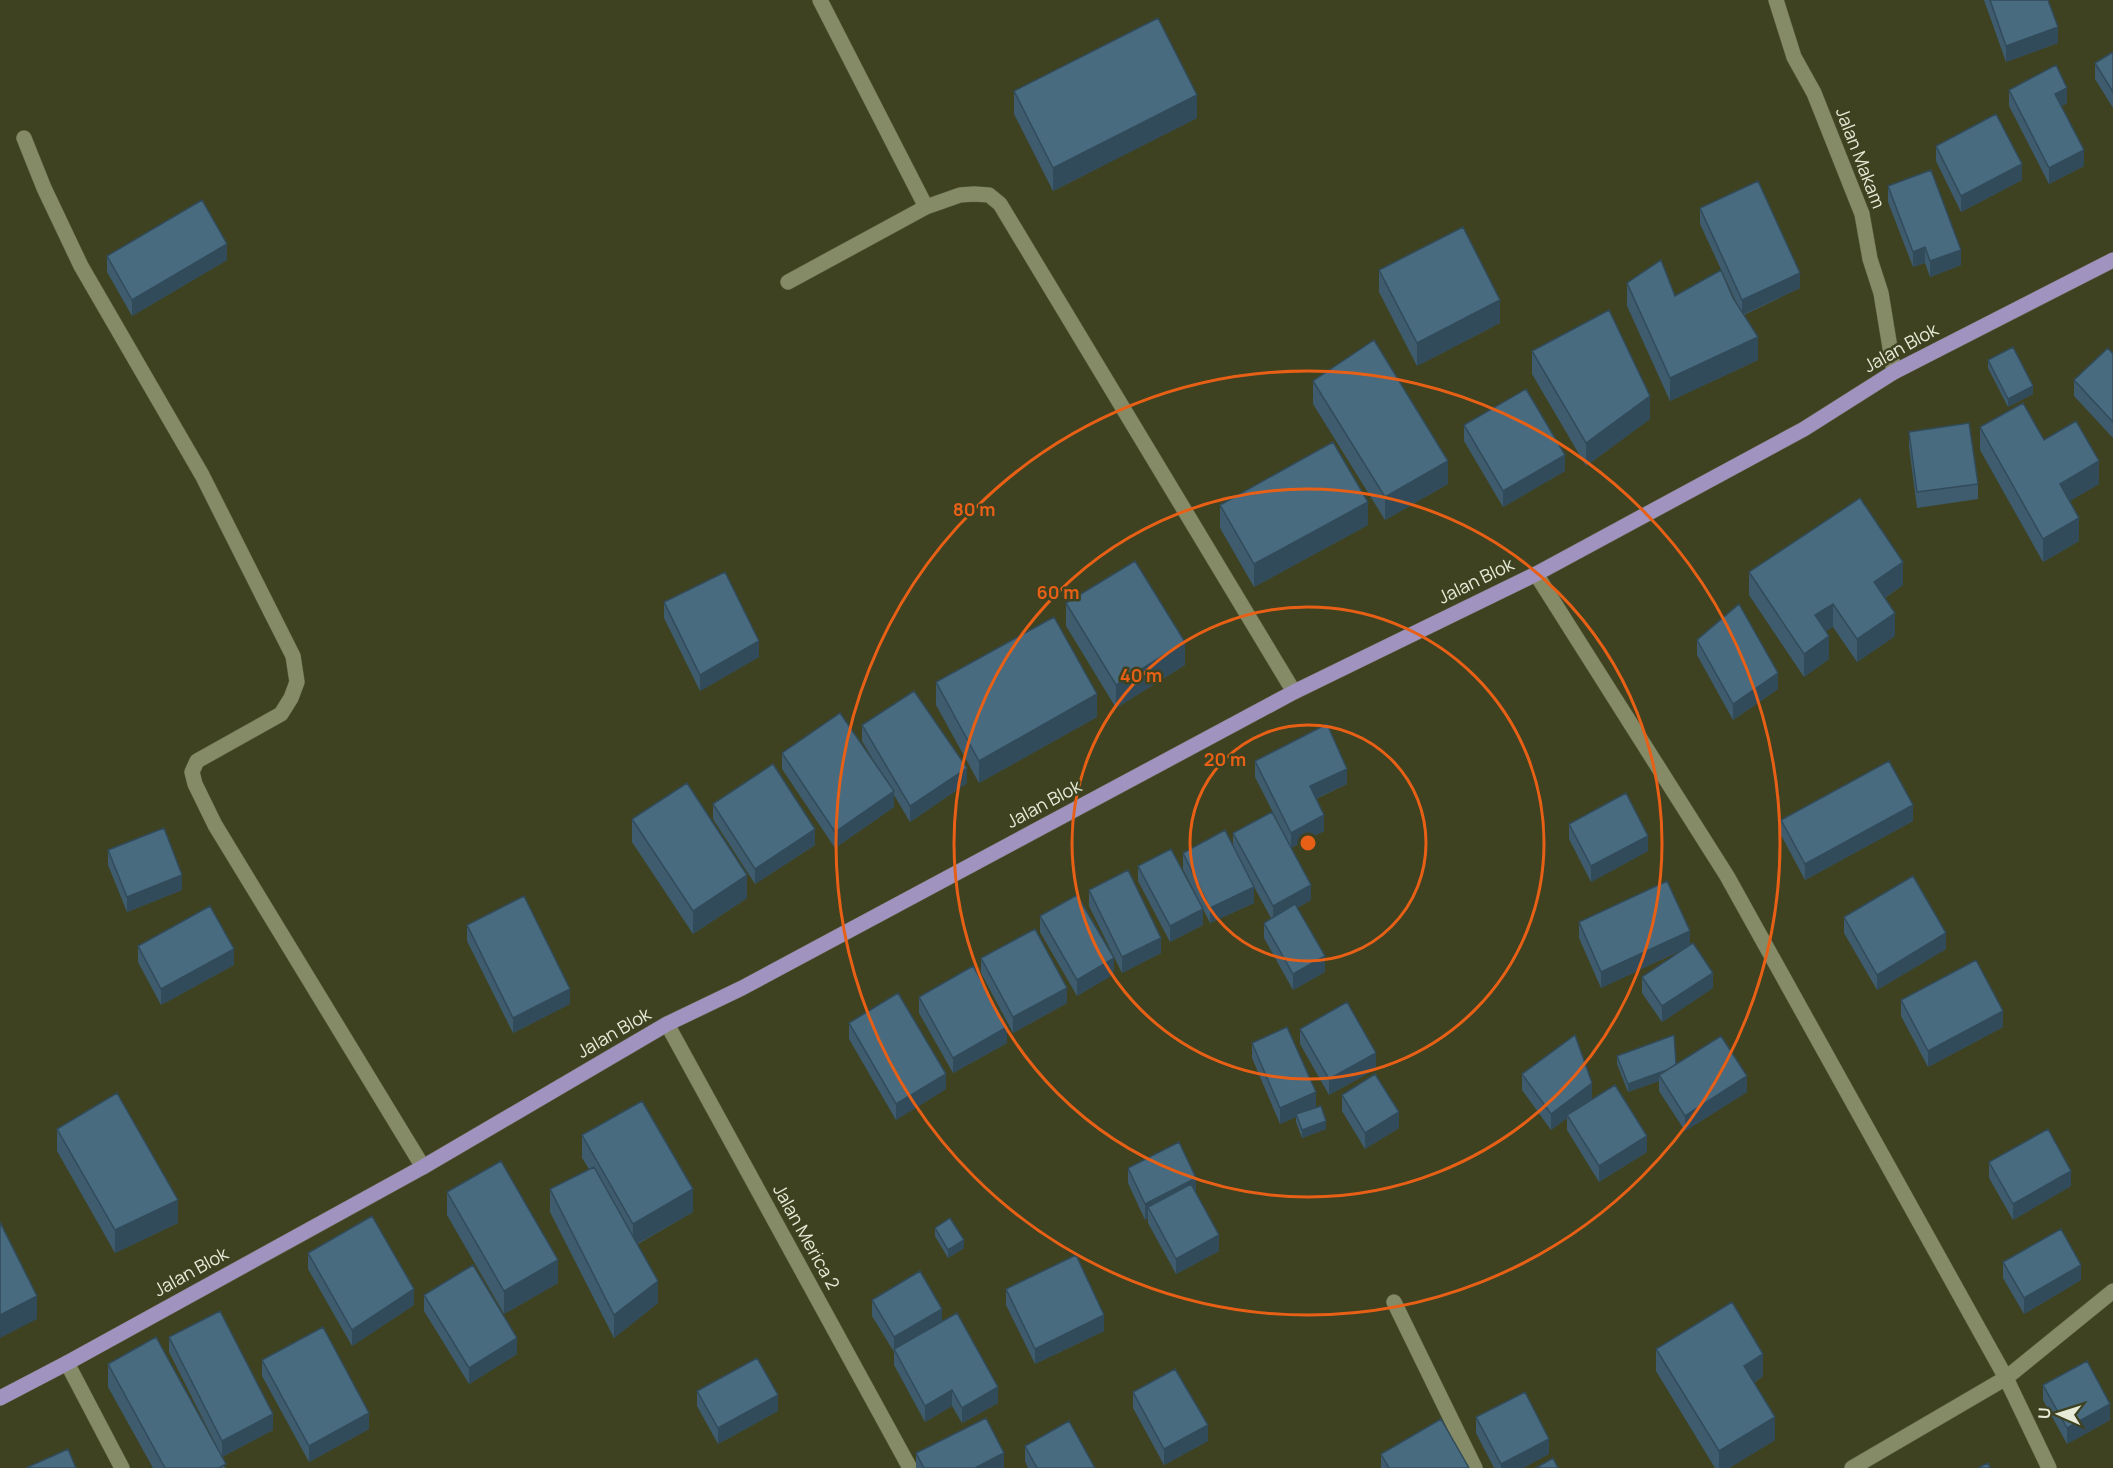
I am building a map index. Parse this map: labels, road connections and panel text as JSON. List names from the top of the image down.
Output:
{
  "streets": {
    "main road": ["Jalan Blok"],
    "street": ["Jalan Makam", "Jalan Merica 2"]
  },
  "crossings": [
    ["Jalan Makam", "Jalan Blok"],
    ["Jalan Blok", "Jalan Merica 2"]
  ],
  "north": "left",
  "rings": [
    "80 m",
    "60 m",
    "40 m",
    "20 m"
  ]
}
